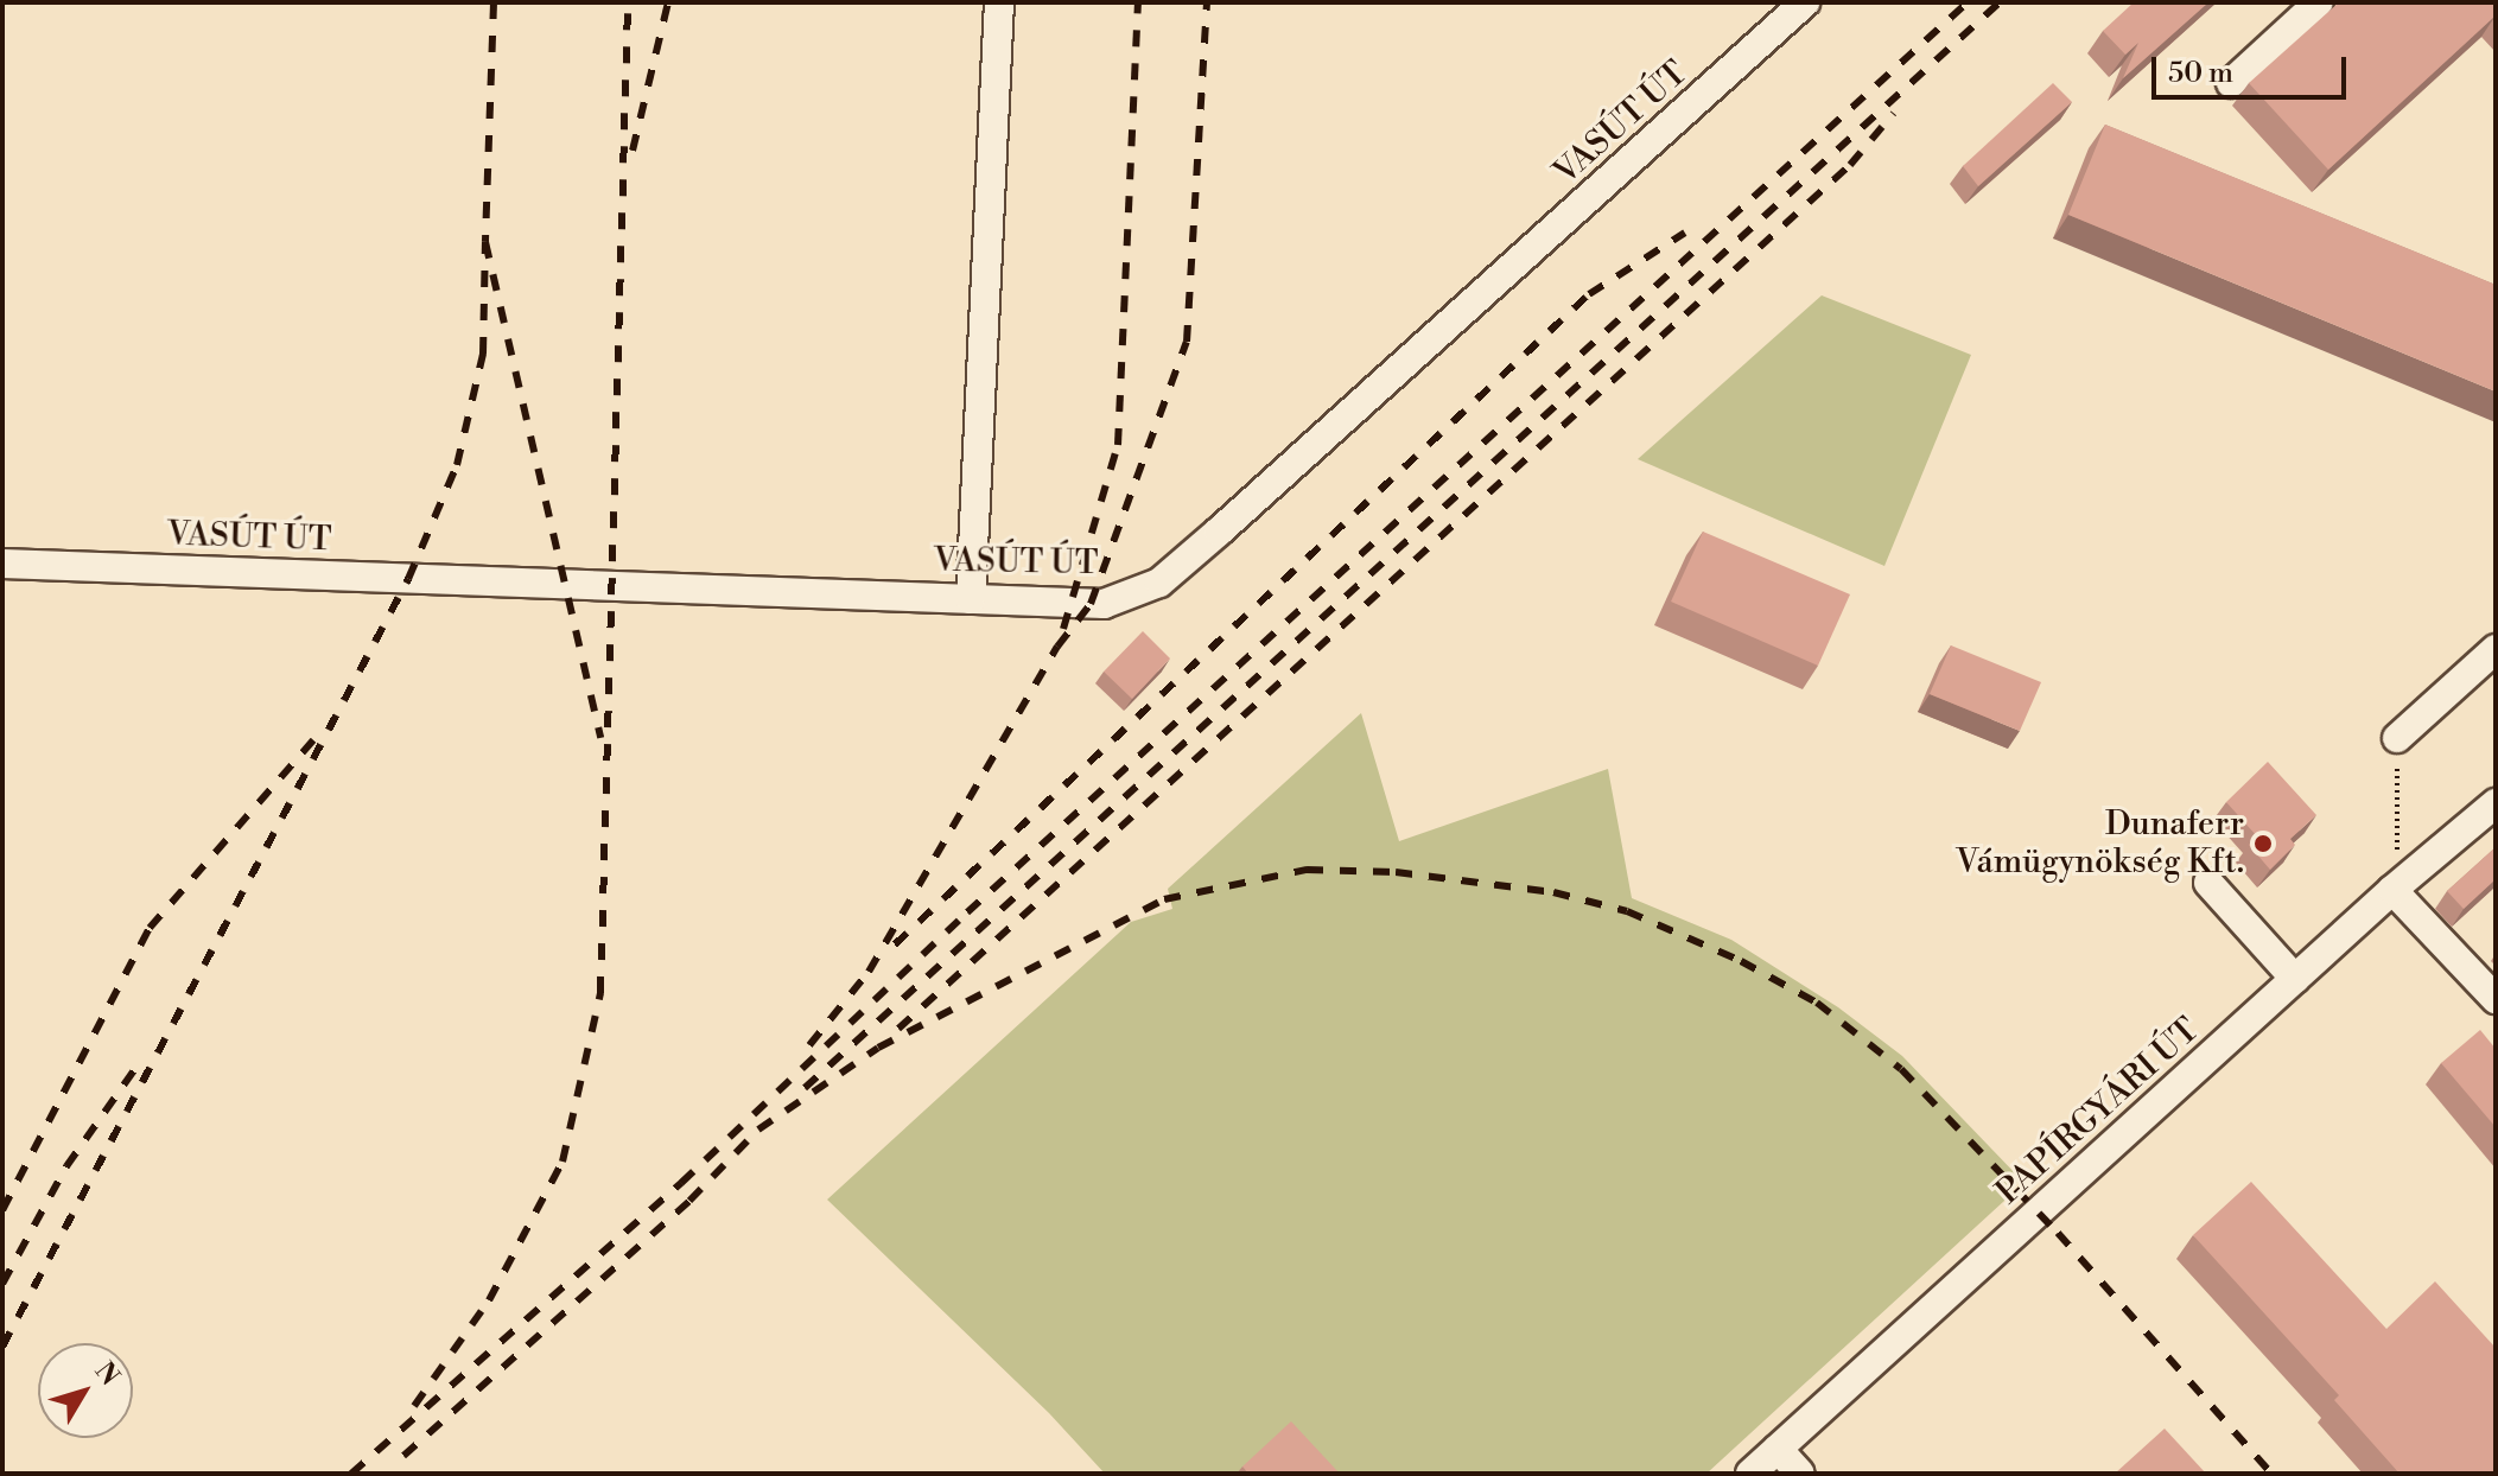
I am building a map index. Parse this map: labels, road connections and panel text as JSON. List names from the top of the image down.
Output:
{
  "streets": {
    "street": ["VASÚT ÚT", "PAPÍRGYÁRI ÚT"]
  },
  "places": ["Dunaferr Vámügynökség Kft."],
  "scale_bar": "50 m",
  "north": "top right"
}
